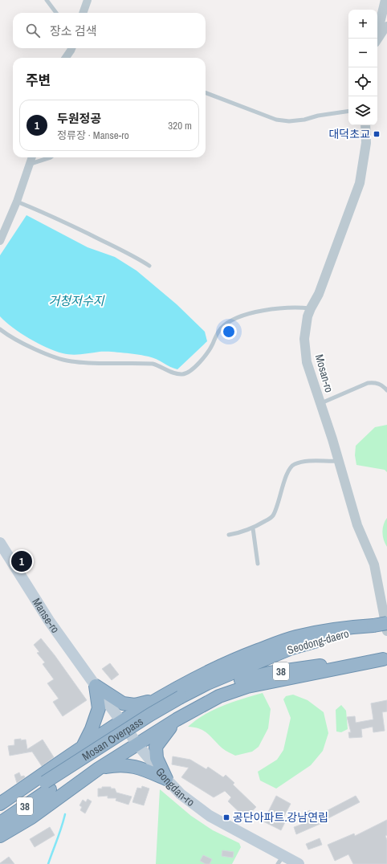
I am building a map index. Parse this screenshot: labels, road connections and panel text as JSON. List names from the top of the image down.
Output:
{
  "streets": {
    "highway": ["Seodong-daero", "38", "Mosan Overpass"],
    "main road": ["Manse-ro", "Gongdan-ro"],
    "street": ["Mosan-ro"]
  },
  "crossings": [
    ["Manse-ro", "Gongdan-ro"],
    ["Seodong-daero", "Mosan Overpass"],
    ["38", "Mosan Overpass"]
  ],
  "water": ["거청저수지"],
  "places": {
    "transit": ["대덕초교", "공단아파트.강남연립"]
  },
  "page": {
    "map_buttons": ["+", "−"],
    "search": "장소 검색",
    "heading": "주변",
    "list": [
      {
        "mark": "1",
        "name": "두원정공",
        "note": "정류장 · Manse-ro",
        "value": "320 m"
      }
    ],
    "pins": "1"
  }
}
